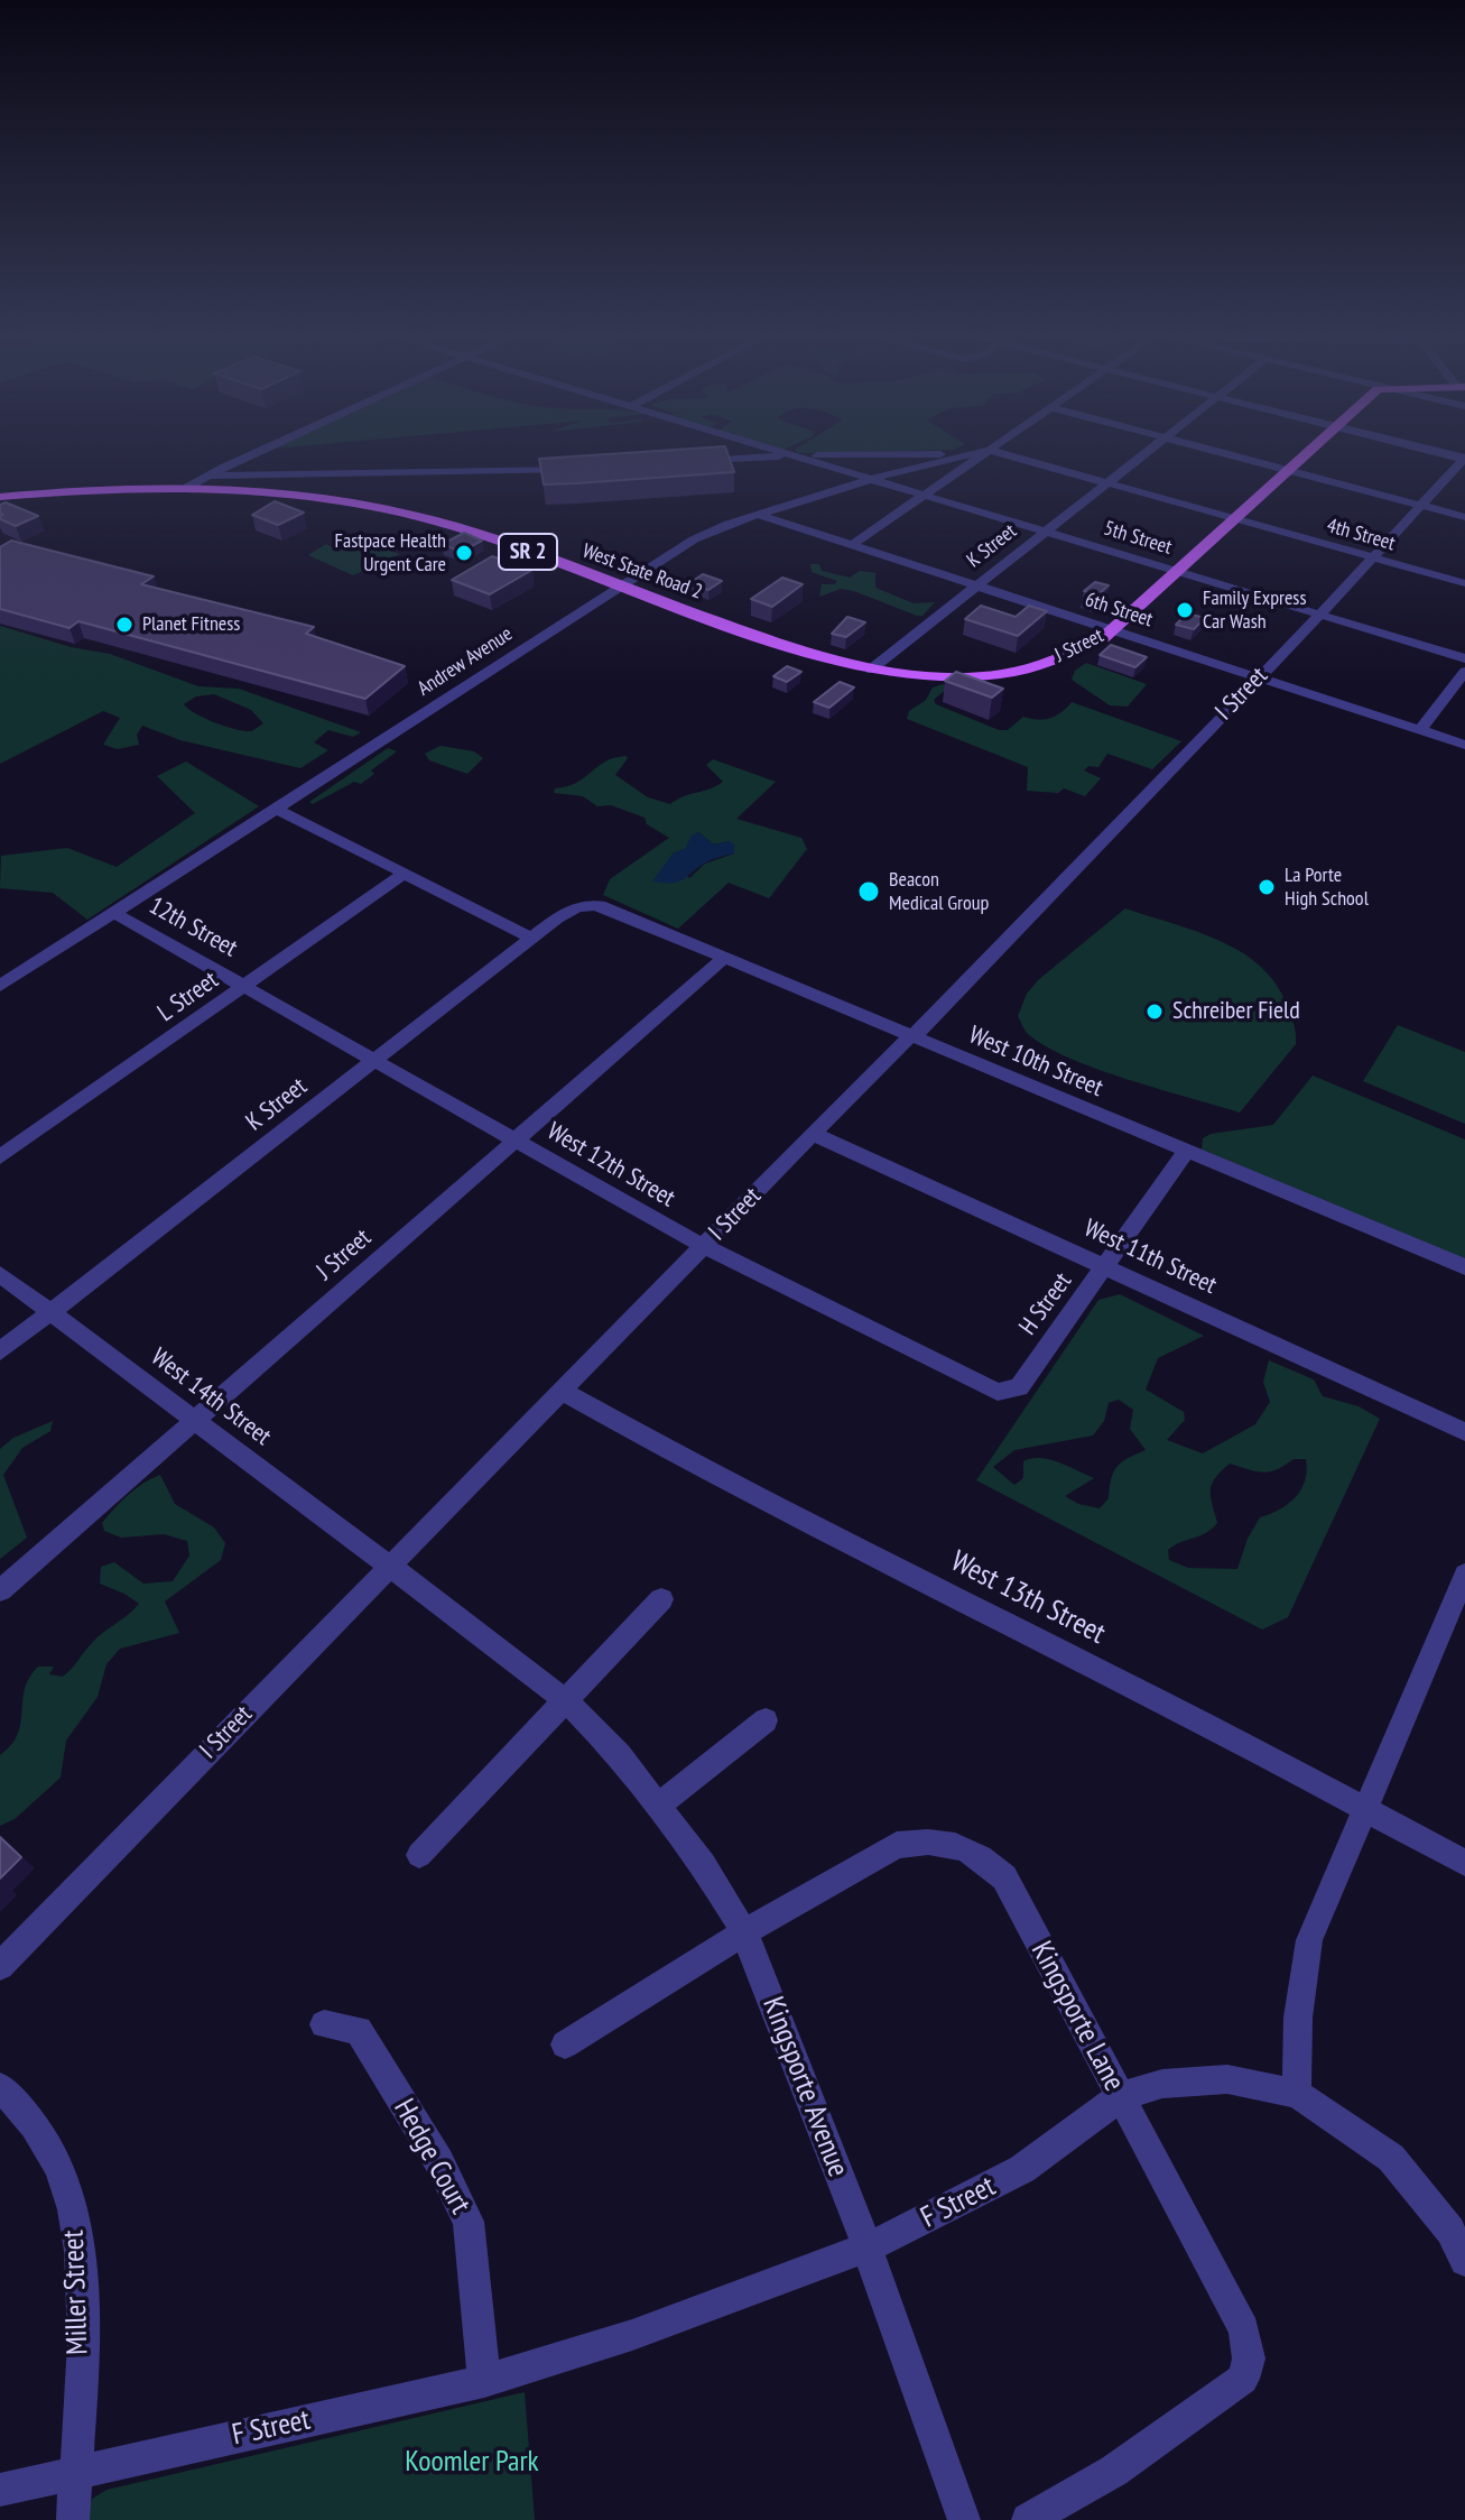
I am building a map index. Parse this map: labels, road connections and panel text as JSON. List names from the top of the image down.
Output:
{
  "streets": {
    "main road": ["SR 2", "West State Road 2", "J Street"],
    "street": [
      "4th Street",
      "5th Street",
      "K Street",
      "6th Street",
      "Andrew Avenue",
      "I Street",
      "12th Street",
      "L Street",
      "West 10th Street",
      "West 12th Street",
      "West 11th Street",
      "H Street",
      "West 14th Street",
      "West 13th Street",
      "Kingsporte Lane",
      "Kingsporte Avenue",
      "Hedge Court",
      "F Street",
      "Miller Street"
    ]
  },
  "crossings": [
    ["4th Street", "K Street"],
    ["4th Street", "J Street"],
    ["4th Street", "I Street"],
    ["5th Street", "K Street"],
    ["5th Street", "J Street"],
    ["5th Street", "Andrew Avenue"],
    ["5th Street", "I Street"],
    ["K Street", "West State Road 2"],
    ["K Street", "6th Street"],
    ["K Street", "West 10th Street"],
    ["K Street", "West 12th Street"],
    ["K Street", "West 14th Street"],
    ["West State Road 2", "J Street"],
    ["West State Road 2", "Andrew Avenue"],
    ["6th Street", "J Street"],
    ["6th Street", "Andrew Avenue"],
    ["6th Street", "I Street"],
    ["J Street", "West 10th Street"],
    ["J Street", "West 12th Street"],
    ["J Street", "West 14th Street"],
    ["Andrew Avenue", "12th Street"],
    ["I Street", "West 10th Street"],
    ["I Street", "West 12th Street"],
    ["I Street", "West 11th Street"],
    ["I Street", "West 14th Street"],
    ["I Street", "West 13th Street"],
    ["I Street", "Kingsporte Avenue"],
    ["12th Street", "L Street"],
    ["12th Street", "West 12th Street"],
    ["L Street", "West 12th Street"],
    ["West 10th Street", "H Street"],
    ["West 12th Street", "H Street"],
    ["West 11th Street", "H Street"],
    ["West 14th Street", "Kingsporte Avenue"],
    ["Kingsporte Lane", "Kingsporte Avenue"],
    ["Kingsporte Lane", "F Street"],
    ["Kingsporte Avenue", "F Street"],
    ["Hedge Court", "F Street"],
    ["F Street", "Miller Street"]
  ],
  "parks": ["Koomler Park"],
  "places": [
    "Fastpace Health Urgent Care",
    "Family Express Car Wash",
    "Planet Fitness",
    "La Porte High School",
    "Beacon Medical Group",
    "Schreiber Field"
  ]
}
